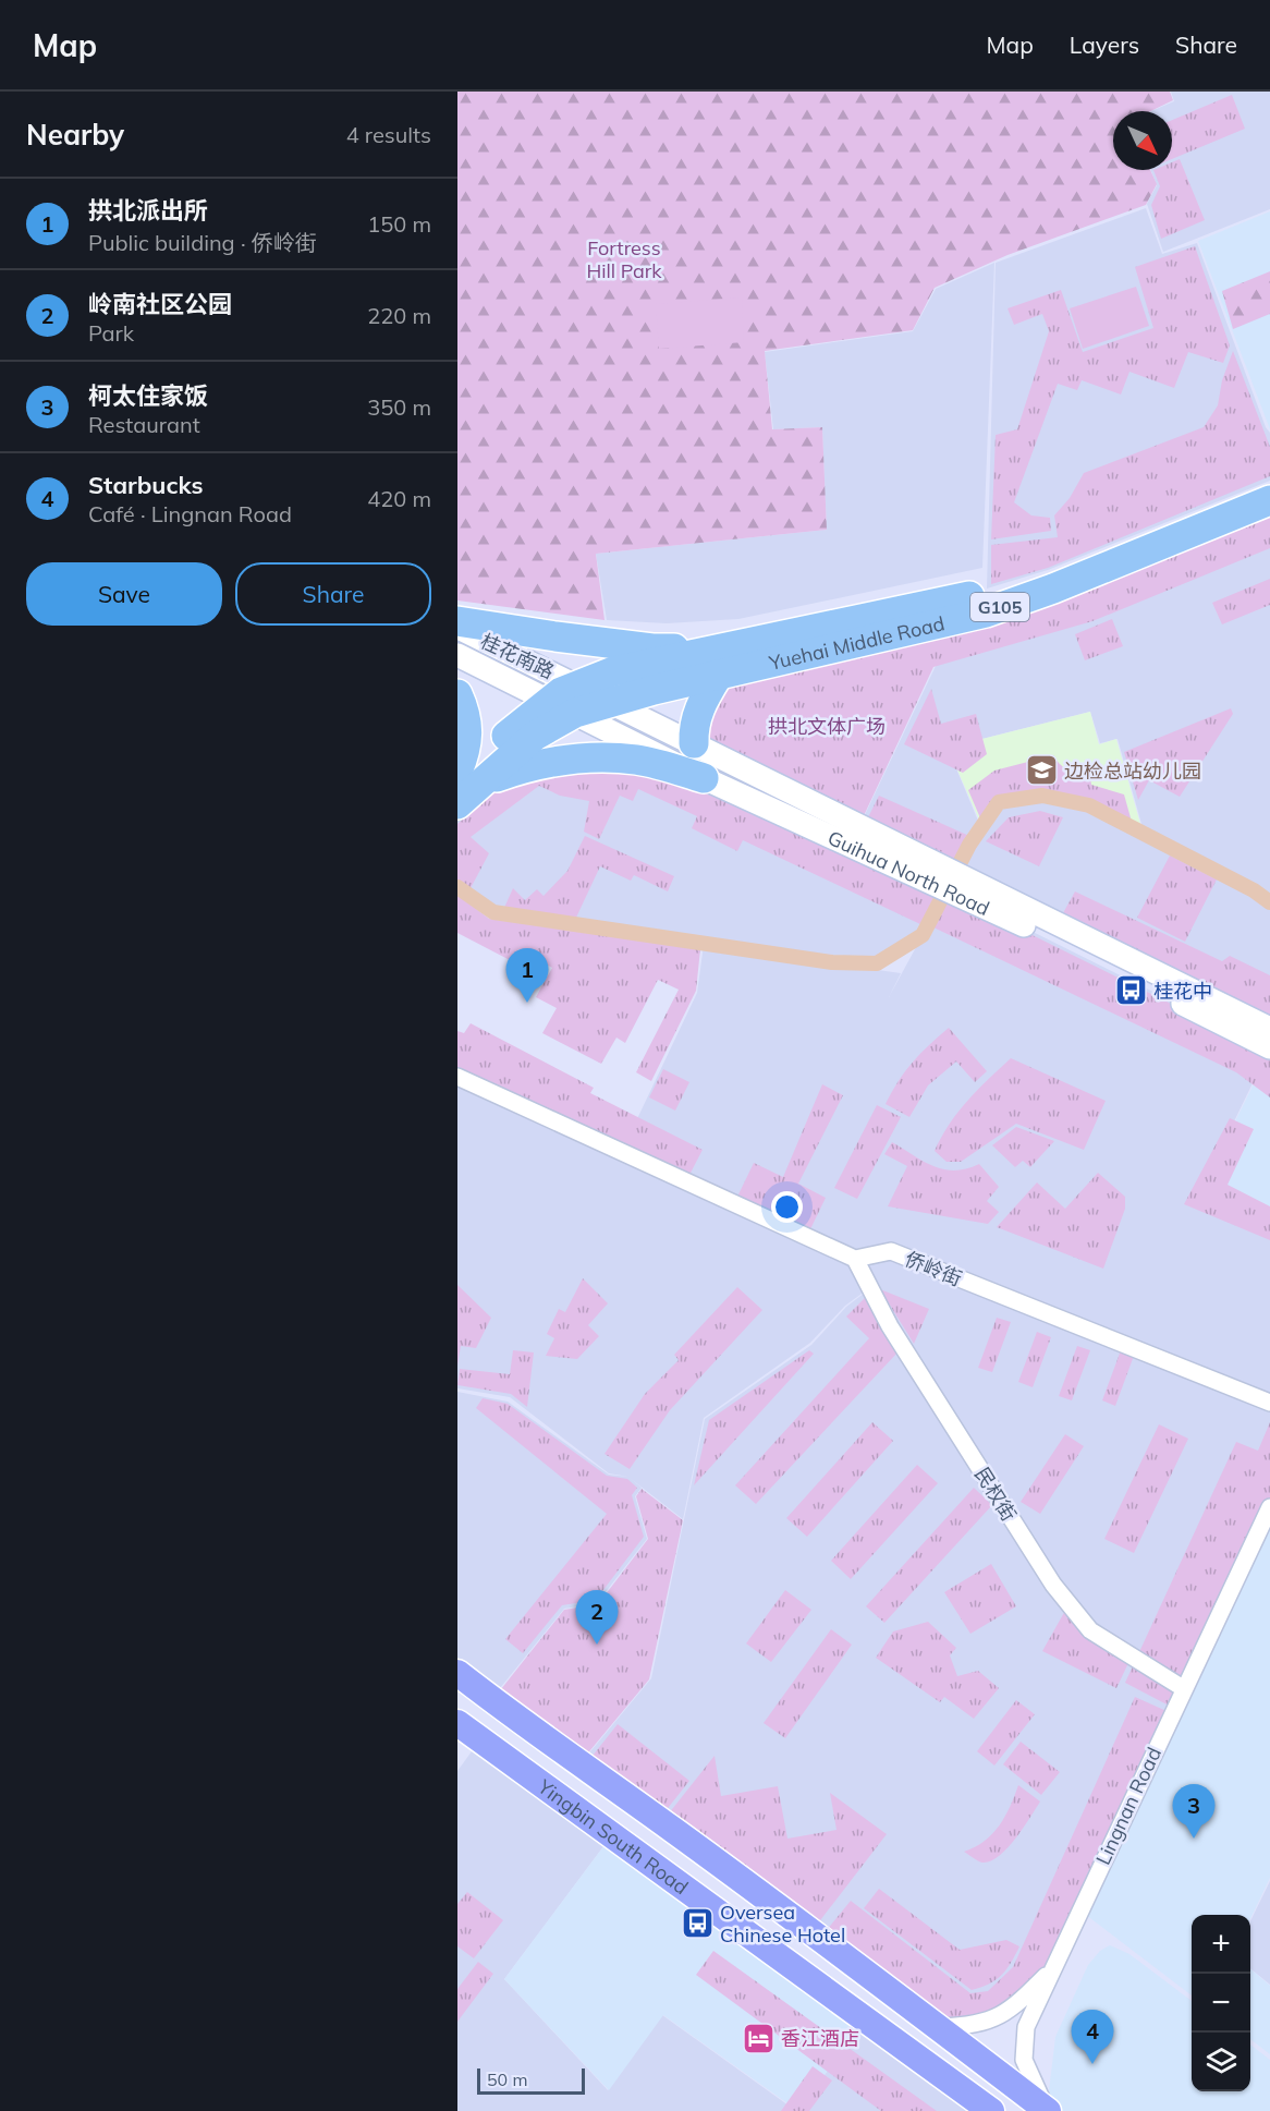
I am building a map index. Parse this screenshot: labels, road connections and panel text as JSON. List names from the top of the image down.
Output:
{
  "streets": {
    "highway": ["G105", "Yuehai Middle Road"],
    "main road": ["桂花南路", "Guihua North Road", "Yingbin South Road"],
    "street": ["侨岭街", "民权街", "Lingnan Road"]
  },
  "crossings": [
    ["Yuehai Middle Road", "桂花南路"],
    ["Yuehai Middle Road", "Guihua North Road"],
    ["桂花南路", "Guihua North Road"],
    ["侨岭街", "民权街"],
    ["民权街", "Lingnan Road"]
  ],
  "parks": ["Fortress Hill Park", "拱北文体广场"],
  "places": {
    "school or university": ["边检总站幼儿园"],
    "bus stop": ["桂花中", "Oversea Chinese Hotel"],
    "hotel": ["香江酒店"]
  },
  "scale_bar": "50 m",
  "north": "bottom right",
  "page": {
    "header": "Map",
    "nav": ["Map", "Layers", "Share"],
    "heading": ["Nearby", "4 results"],
    "list": [
      {
        "mark": "1",
        "name": "拱北派出所",
        "note": "Public building · 侨岭街",
        "value": "150 m"
      },
      {
        "mark": "2",
        "name": "岭南社区公园",
        "note": "Park",
        "value": "220 m"
      },
      {
        "mark": "3",
        "name": "柯太住家饭",
        "note": "Restaurant",
        "value": "350 m"
      },
      {
        "mark": "4",
        "name": "Starbucks",
        "note": "Café · Lingnan Road",
        "value": "420 m"
      }
    ],
    "buttons": ["Save", "Share"],
    "pins": [
      "1",
      "2",
      "3",
      "4"
    ],
    "map_buttons": ["+", "−"],
    "scale": "50 m"
  }
}
